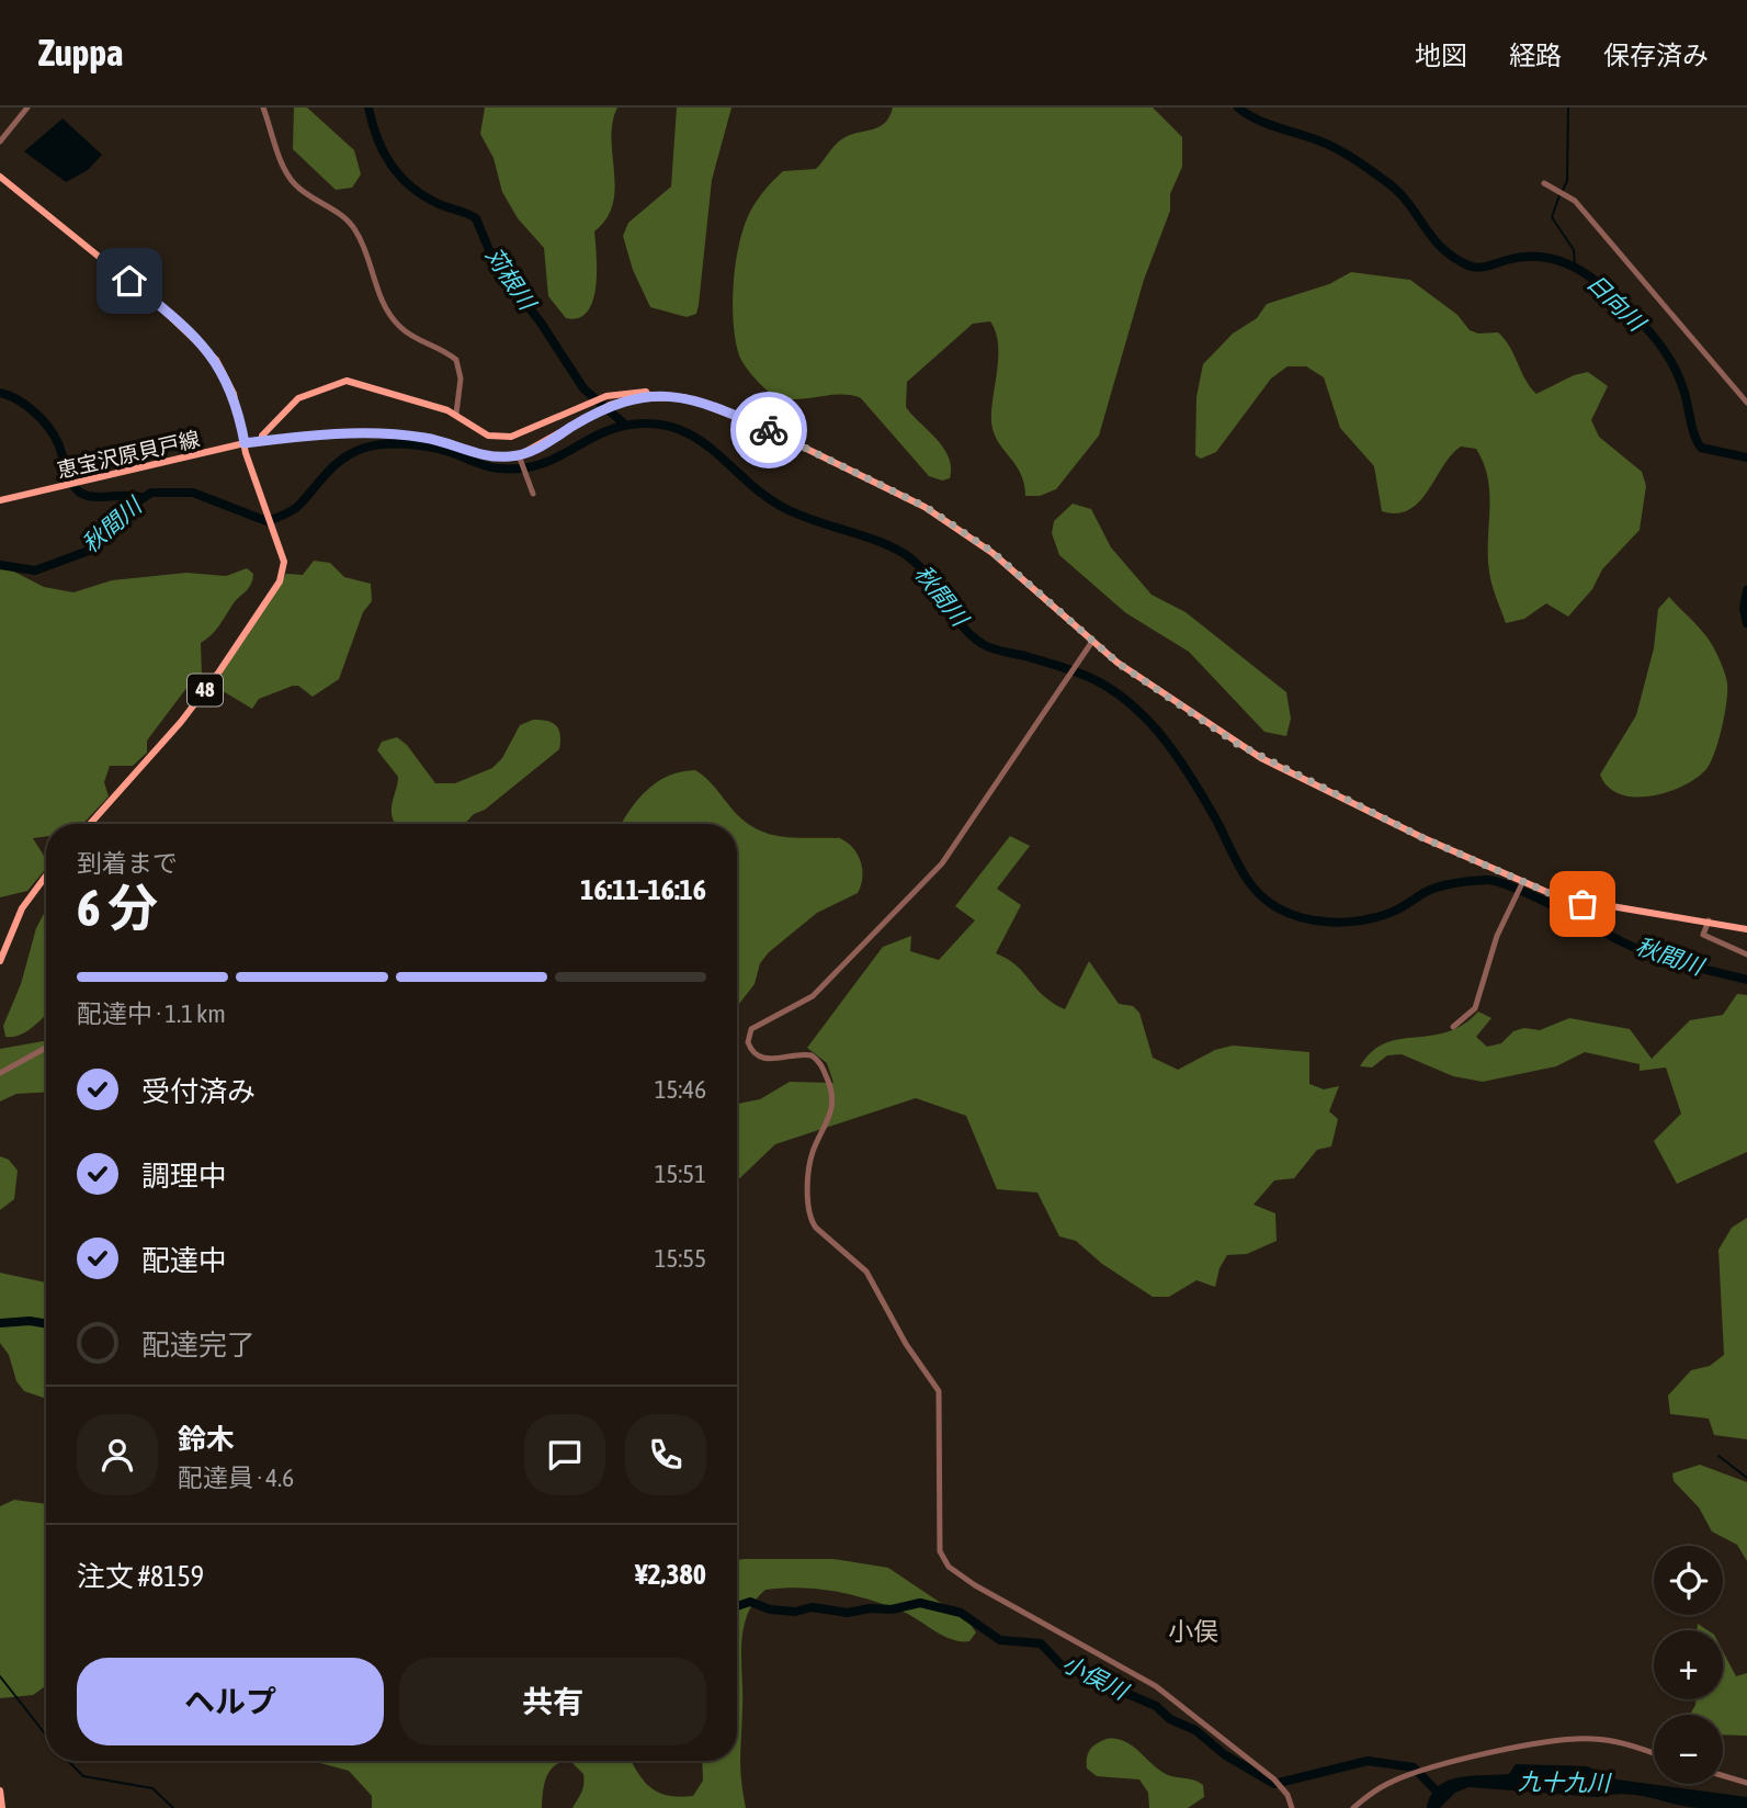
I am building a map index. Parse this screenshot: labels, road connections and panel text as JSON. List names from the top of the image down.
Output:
{
  "streets": {
    "main road": ["恵宝沢原貝戸線", "48"]
  },
  "crossings": [
    ["恵宝沢原貝戸線", "48"]
  ],
  "districts": ["小俣"],
  "water": [
    "苅根川",
    "日向川",
    "秋間川",
    "小俣川",
    "九十九川"
  ],
  "page": {
    "header": "Zuppa",
    "nav": ["地図", "経路", "保存済み"],
    "heading": ["6 分", "到着まで", "16:11–16:16"],
    "panel": [
      "鈴木",
      "配達員 · 4.6",
      "注文 #8159",
      "¥2,380"
    ],
    "bar": "配達中 · 1.1 km",
    "list": [
      ["受付済み", "15:46"],
      ["調理中", "15:51"],
      ["配達中", "15:55"],
      "配達完了"
    ],
    "map_buttons": ["+", "−"],
    "buttons": ["ヘルプ", "共有"]
  }
}
